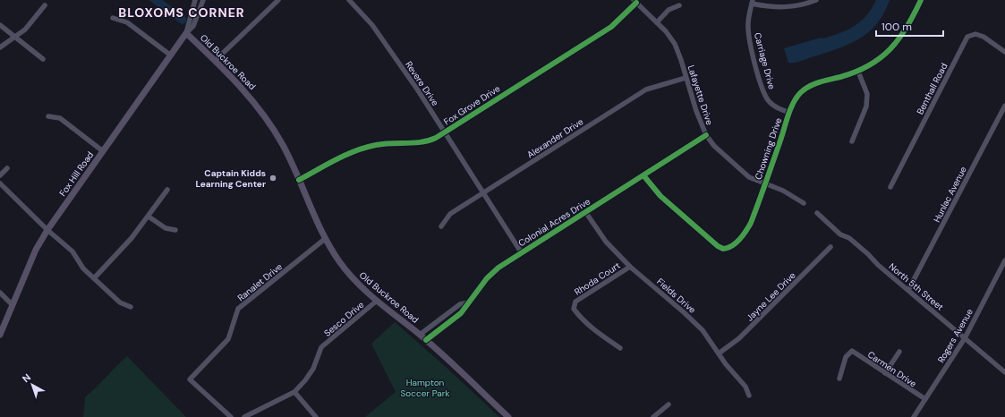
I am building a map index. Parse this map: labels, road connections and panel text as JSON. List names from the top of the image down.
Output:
{
  "streets": {
    "main road": ["Old Buckroe Road", "Fox Hill Road"],
    "street": [
      "Carriage Drive",
      "Revere Drive",
      "Benthall Road",
      "Lafayette Drive",
      "Fox Grove Drive",
      "Alexander Drive",
      "Chowning Drive",
      "Hunlac Avenue",
      "Colonial Acres Drive",
      "Rhoda Court",
      "Ranalet Drive",
      "North 5th Street",
      "Fields Drive",
      "Jayne Lee Drive",
      "Sesco Drive",
      "Rogers Avenue",
      "Carmen Drive"
    ]
  },
  "crossings": [
    ["Carriage Drive", "Chowning Drive"],
    ["Old Buckroe Road", "Fox Grove Drive"],
    ["Old Buckroe Road", "Fox Hill Road"],
    ["Old Buckroe Road", "Colonial Acres Drive"],
    ["Old Buckroe Road", "Ranalet Drive"],
    ["Old Buckroe Road", "Sesco Drive"],
    ["Revere Drive", "Fox Grove Drive"],
    ["Revere Drive", "Alexander Drive"],
    ["Revere Drive", "Colonial Acres Drive"],
    ["Lafayette Drive", "Fox Grove Drive"],
    ["Lafayette Drive", "Alexander Drive"],
    ["Lafayette Drive", "Chowning Drive"],
    ["Lafayette Drive", "Colonial Acres Drive"],
    ["Chowning Drive", "Colonial Acres Drive"],
    ["Hunlac Avenue", "North 5th Street"],
    ["Colonial Acres Drive", "Fields Drive"],
    ["Rhoda Court", "Fields Drive"],
    ["North 5th Street", "Rogers Avenue"],
    ["Fields Drive", "Jayne Lee Drive"],
    ["Rogers Avenue", "Carmen Drive"]
  ],
  "districts": ["BLOXOMS CORNER"],
  "parks": ["Hampton Soccer Park"],
  "places": ["Captain Kidds Learning Center"],
  "scale_bar": "100 m",
  "north": "top left"
}
